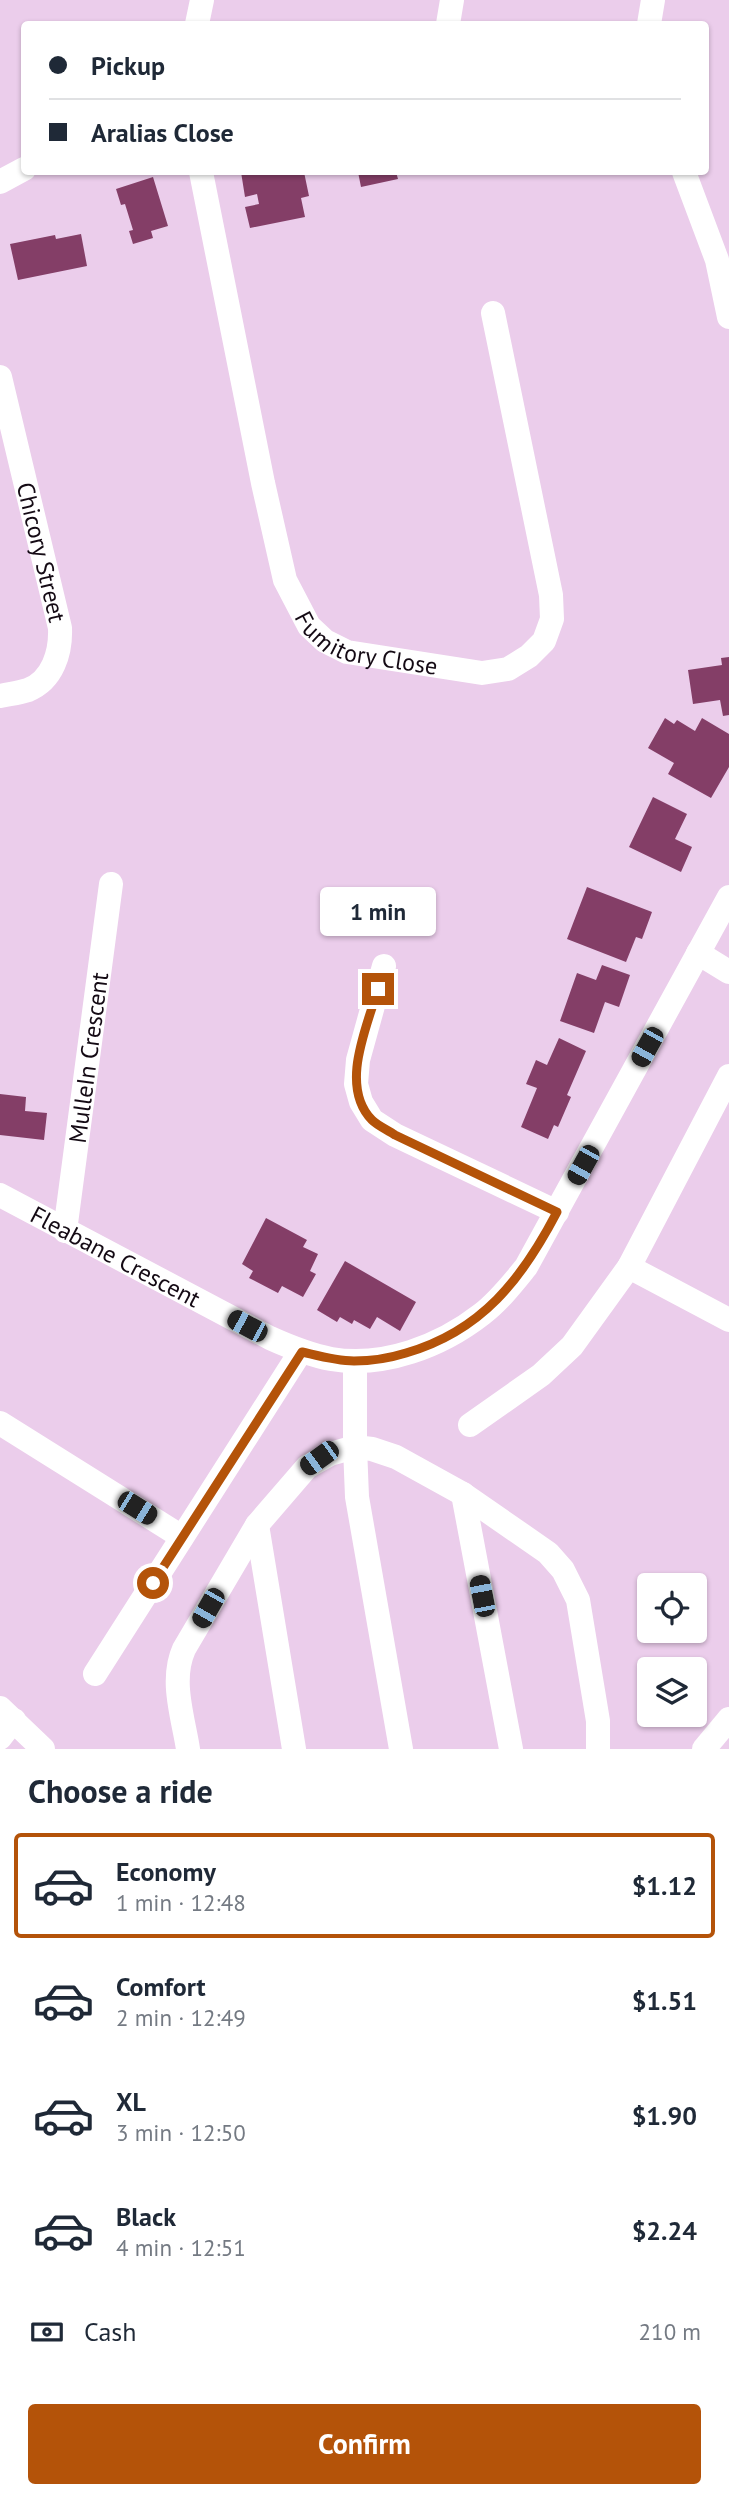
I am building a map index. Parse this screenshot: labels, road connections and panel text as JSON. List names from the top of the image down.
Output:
{
  "streets": {
    "street": [
      "Chicory Street",
      "Fumitory Close",
      "MulleIn Crescent",
      "Fleabane Crescent"
    ]
  },
  "crossings": [
    ["MulleIn Crescent", "Fleabane Crescent"]
  ],
  "page": {
    "banner": ["Pickup", "Aralias Close"],
    "bubble": "1 min",
    "heading": "Choose a ride",
    "list": [
      {
        "name": "Economy",
        "note": "1 min · 12:48",
        "value": "$1.12"
      },
      {
        "name": "Comfort",
        "note": "2 min · 12:49",
        "value": "$1.51"
      },
      {
        "name": "XL",
        "note": "3 min · 12:50",
        "value": "$1.90"
      },
      {
        "name": "Black",
        "note": "4 min · 12:51",
        "value": "$2.24"
      }
    ],
    "pay": ["Cash", "210 m"],
    "buttons": "Confirm"
  }
}
